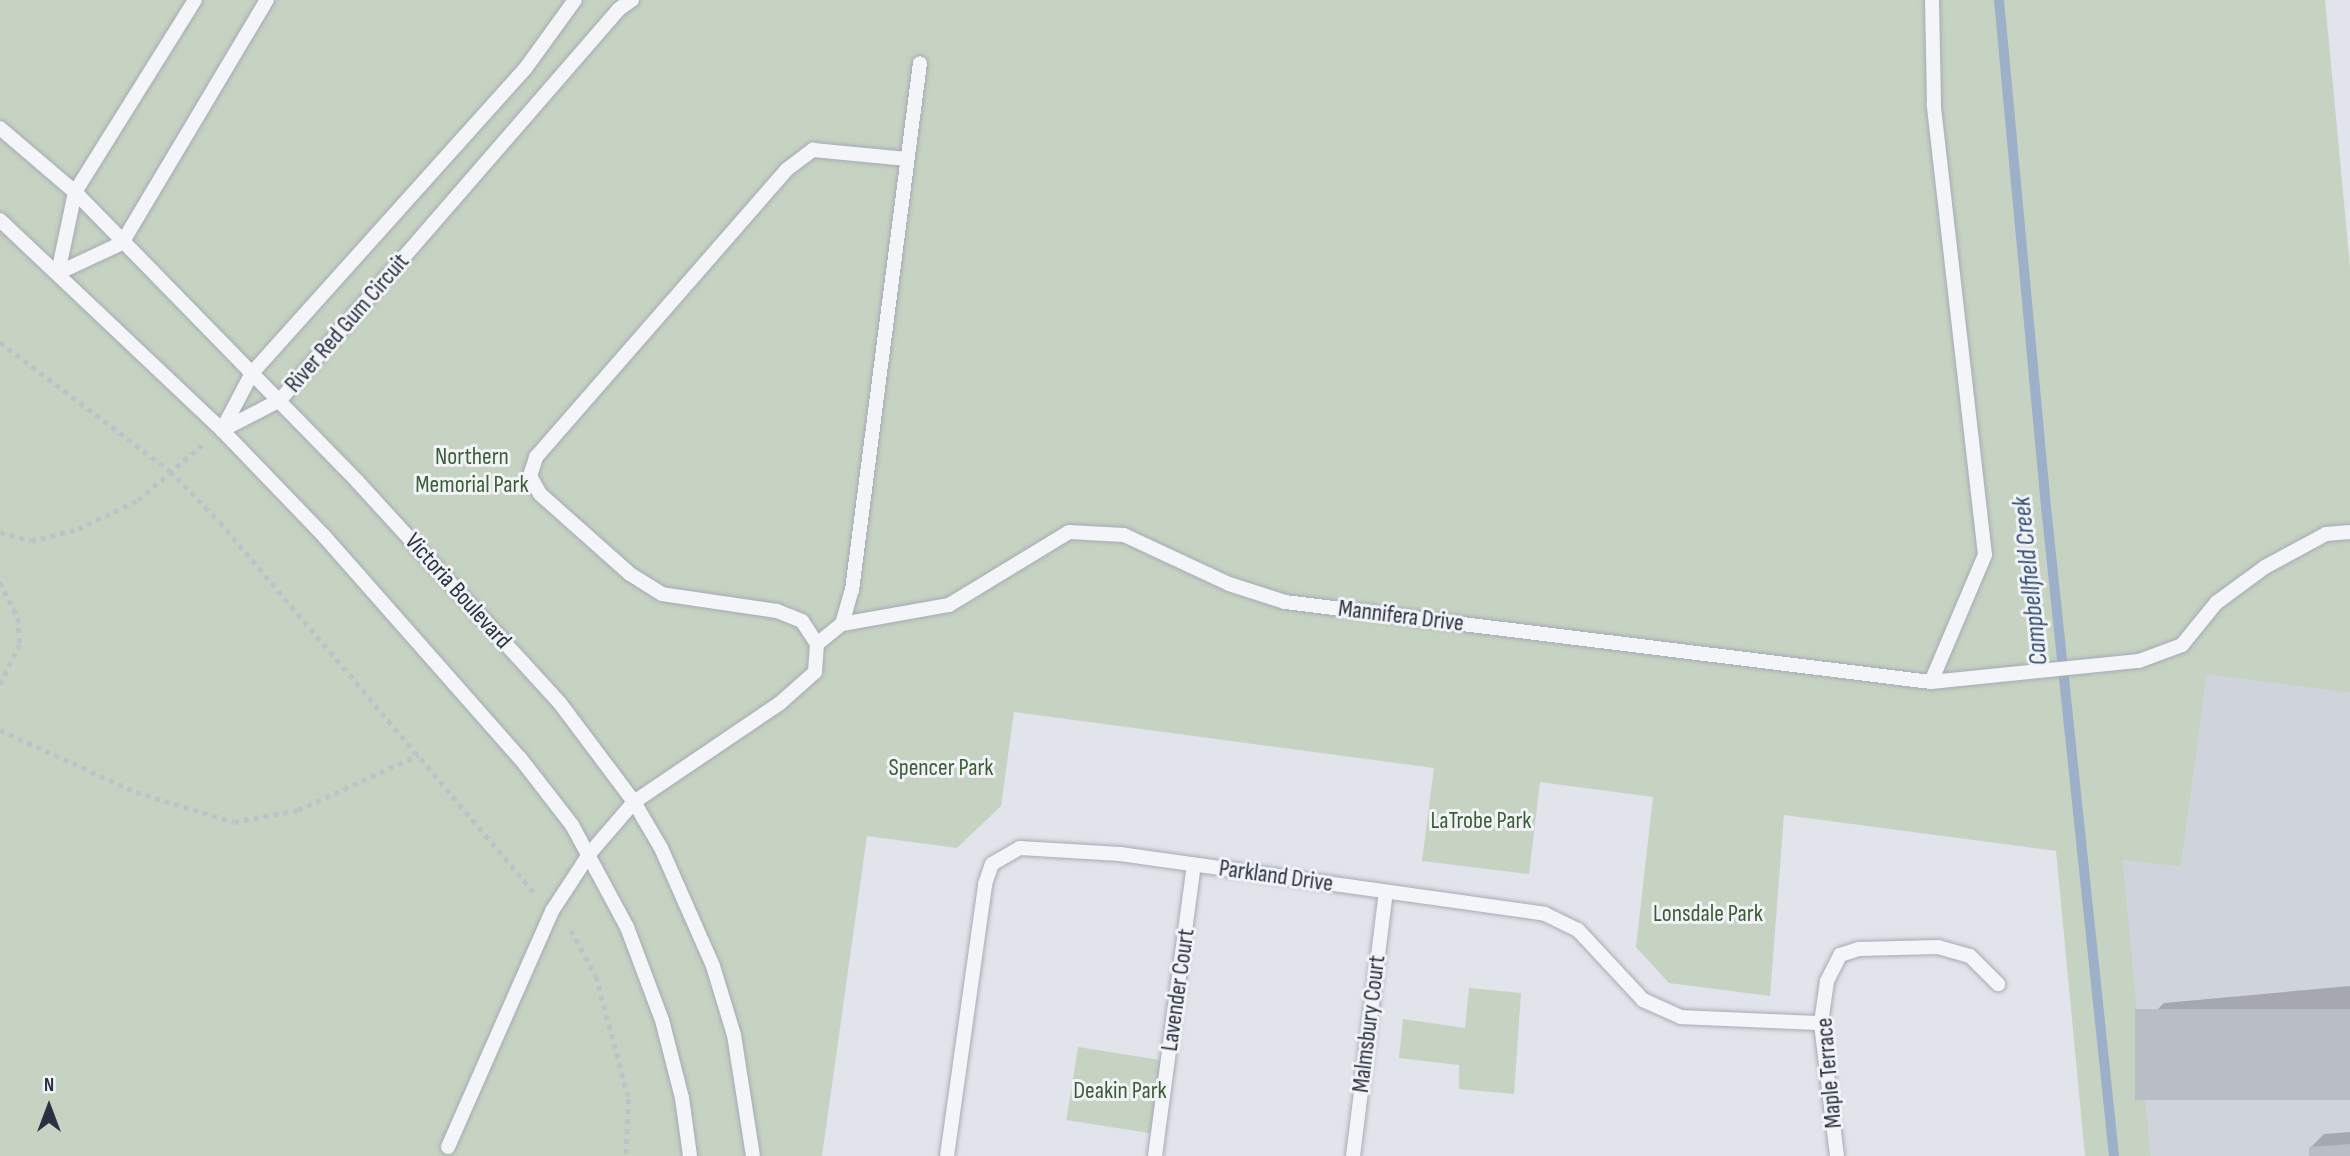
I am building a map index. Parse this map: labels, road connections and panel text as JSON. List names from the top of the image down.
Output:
{
  "streets": {
    "lane": [
      "River Red Gum Circuit",
      "Victoria Boulevard",
      "Mannifera Drive",
      "Parkland Drive",
      "Lavender Court",
      "Malmsbury Court",
      "Maple Terrace"
    ]
  },
  "crossings": [
    ["River Red Gum Circuit", "Victoria Boulevard"],
    ["Parkland Drive", "Lavender Court"],
    ["Parkland Drive", "Malmsbury Court"],
    ["Parkland Drive", "Maple Terrace"]
  ],
  "water": ["Campbellfield Creek"],
  "parks": [
    "Northern Memorial Park",
    "Spencer Park",
    "LaTrobe Park",
    "Lonsdale Park",
    "Deakin Park"
  ],
  "north": "top"
}
